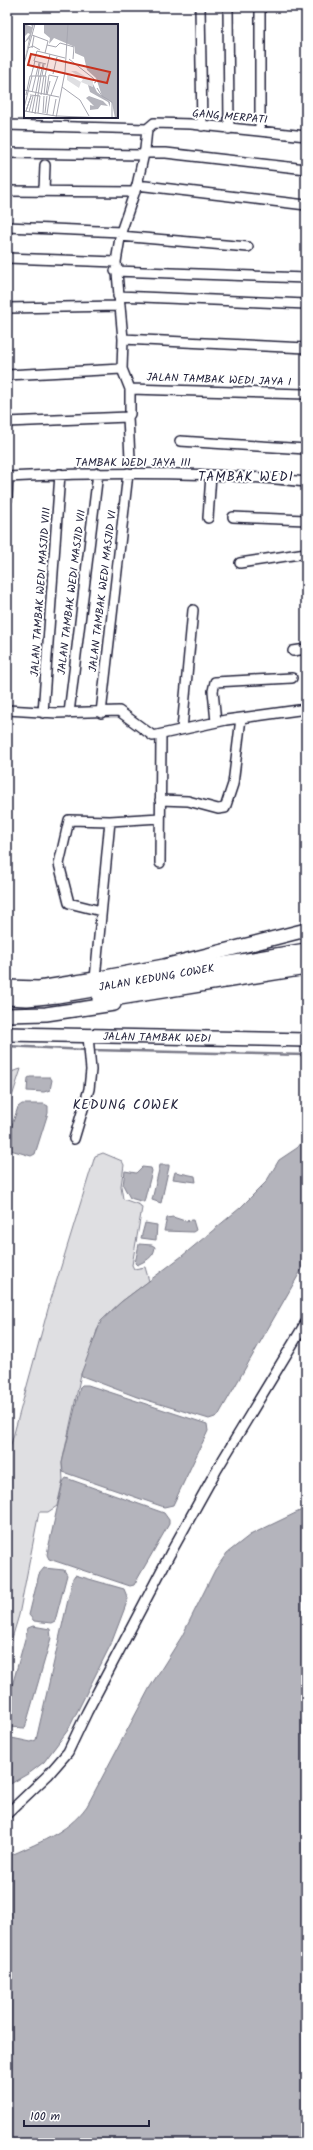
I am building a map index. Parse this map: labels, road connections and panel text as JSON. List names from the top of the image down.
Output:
{
  "streets": {
    "highway": ["JALAN KEDUNG COWEK"],
    "main road": ["JALAN TAMBAK WEDI"],
    "street": [
      "GANG MERPATI",
      "JALAN TAMBAK WEDI JAYA I",
      "TAMBAK WEDI JAYA III",
      "JALAN TAMBAK WEDI MASJID VI",
      "JALAN TAMBAK WEDI MASJID VIII",
      "JALAN TAMBAK WEDI MASJID VII"
    ]
  },
  "crossings": [
    ["TAMBAK WEDI JAYA III", "JALAN TAMBAK WEDI MASJID VI"],
    ["TAMBAK WEDI JAYA III", "JALAN TAMBAK WEDI MASJID VIII"],
    ["TAMBAK WEDI JAYA III", "JALAN TAMBAK WEDI MASJID VII"]
  ],
  "districts": ["TAMBAK WEDI", "KEDUNG COWEK"],
  "scale_bar": "100 m"
}
